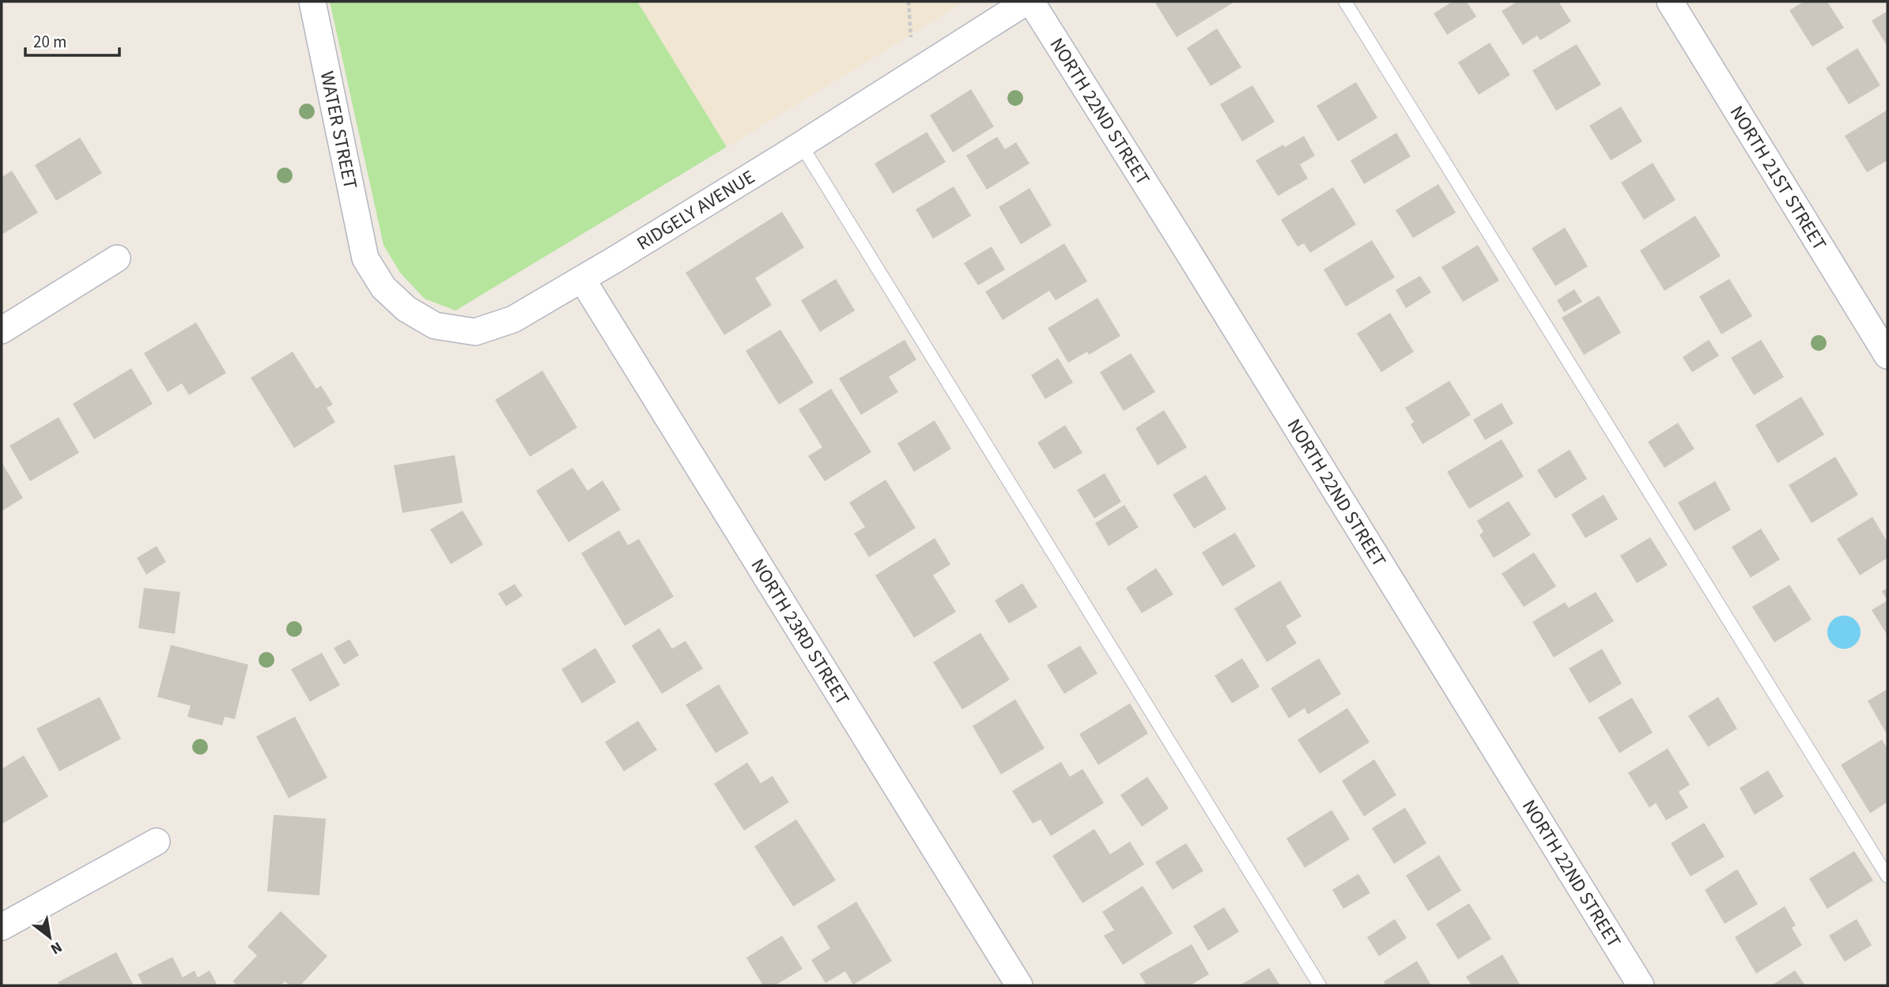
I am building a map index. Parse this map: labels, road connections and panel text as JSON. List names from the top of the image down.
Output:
{
  "streets": {
    "street": [
      "NORTH 22ND STREET",
      "WATER STREET",
      "NORTH 21ST STREET",
      "RIDGELY AVENUE",
      "NORTH 23RD STREET"
    ]
  },
  "crossings": [
    ["WATER STREET", "RIDGELY AVENUE"],
    ["RIDGELY AVENUE", "NORTH 23RD STREET"]
  ],
  "scale_bar": "20 m",
  "north": "bottom right"
}
